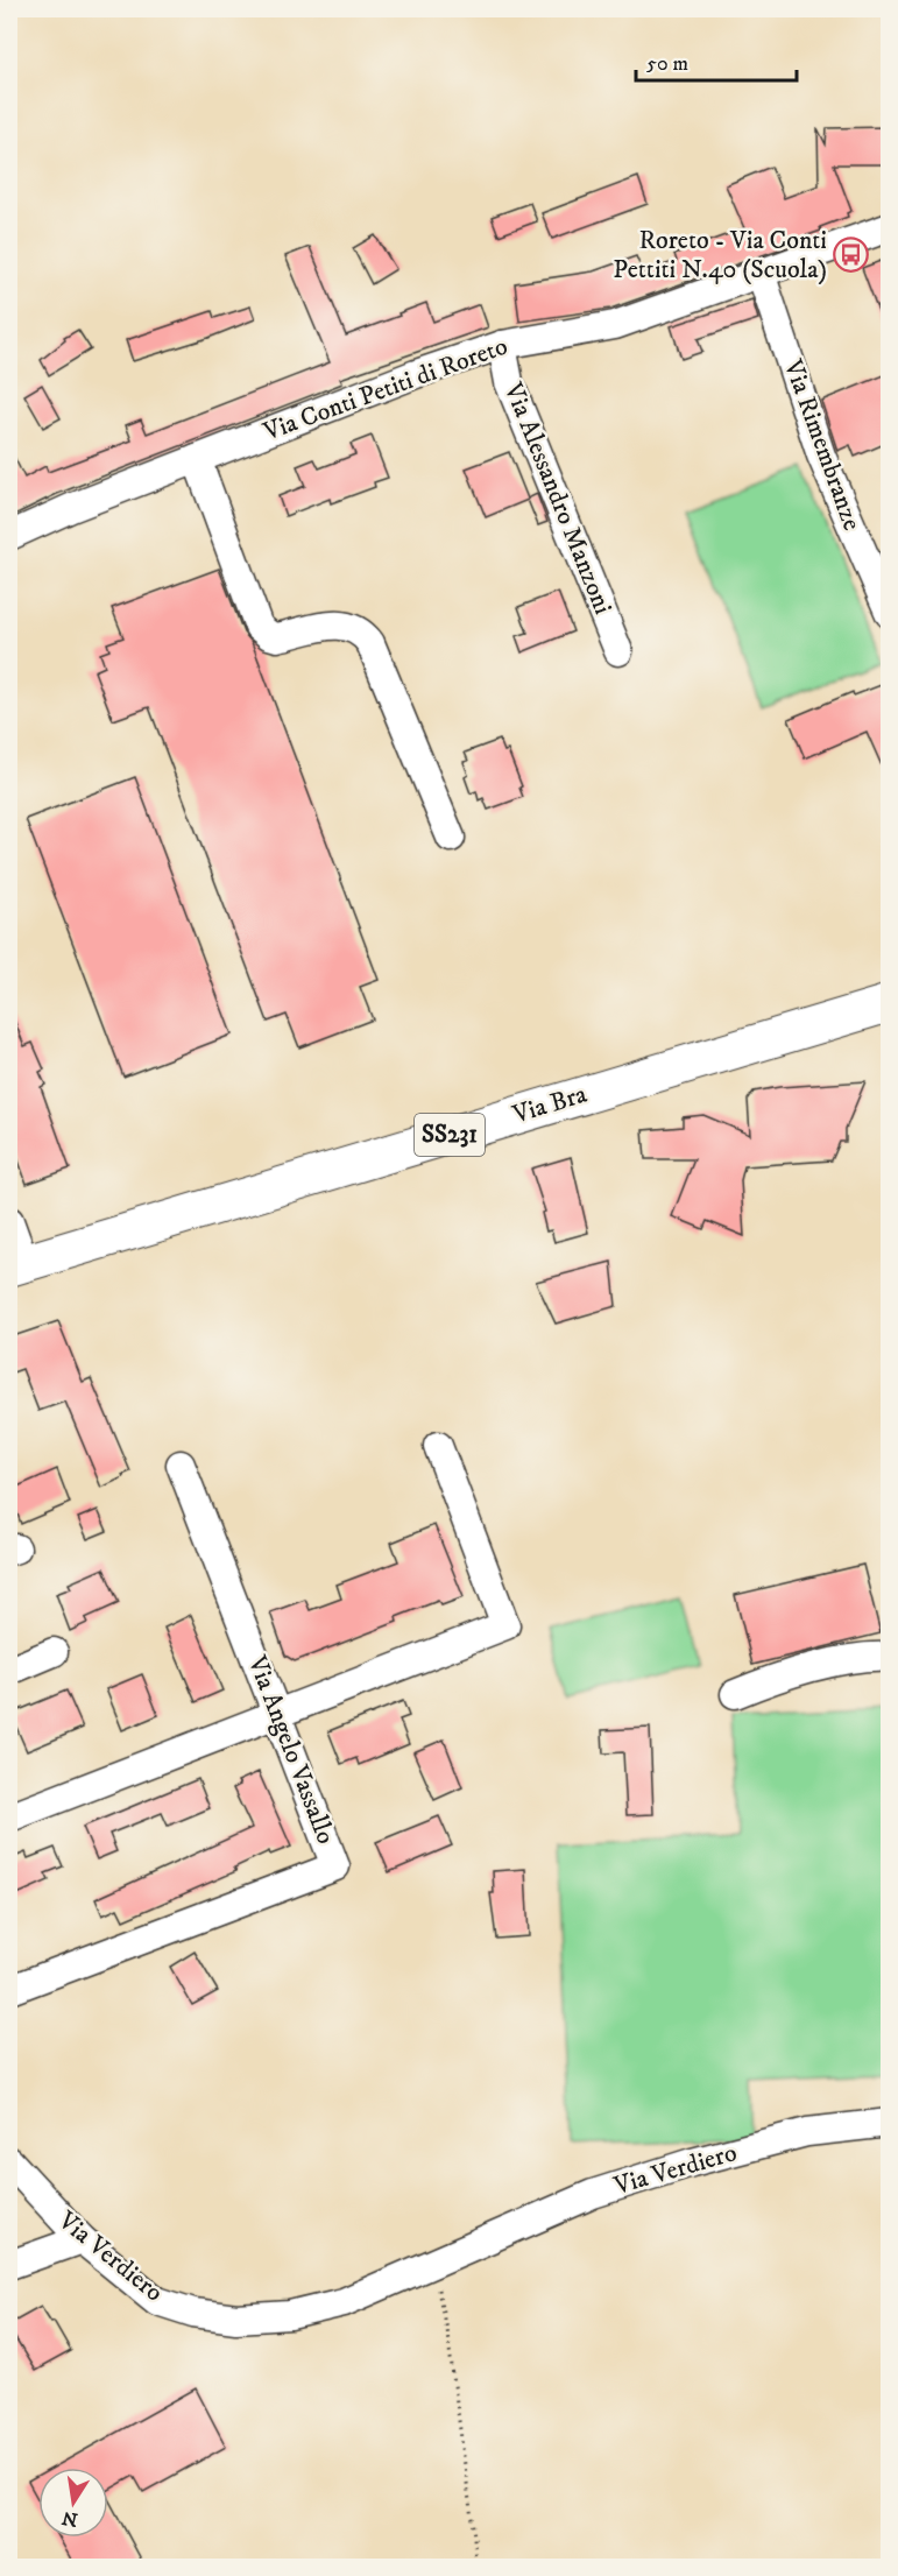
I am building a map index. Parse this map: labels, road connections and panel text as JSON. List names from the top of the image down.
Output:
{
  "streets": {
    "main road": ["Via Bra", "SS231"],
    "street": [
      "Via Conti Petiti di Roreto",
      "Via Rimembranze",
      "Via Alessandro Manzoni",
      "Via Angelo Vassallo",
      "Via Verdiero"
    ]
  },
  "crossings": [
    ["Via Conti Petiti di Roreto", "Via Rimembranze"],
    ["Via Conti Petiti di Roreto", "Via Alessandro Manzoni"]
  ],
  "places": {
    "bus stop": ["Roreto - Via Conti Pettiti N.40 (Scuola)"]
  },
  "scale_bar": "50 m",
  "north": "bottom"
}
